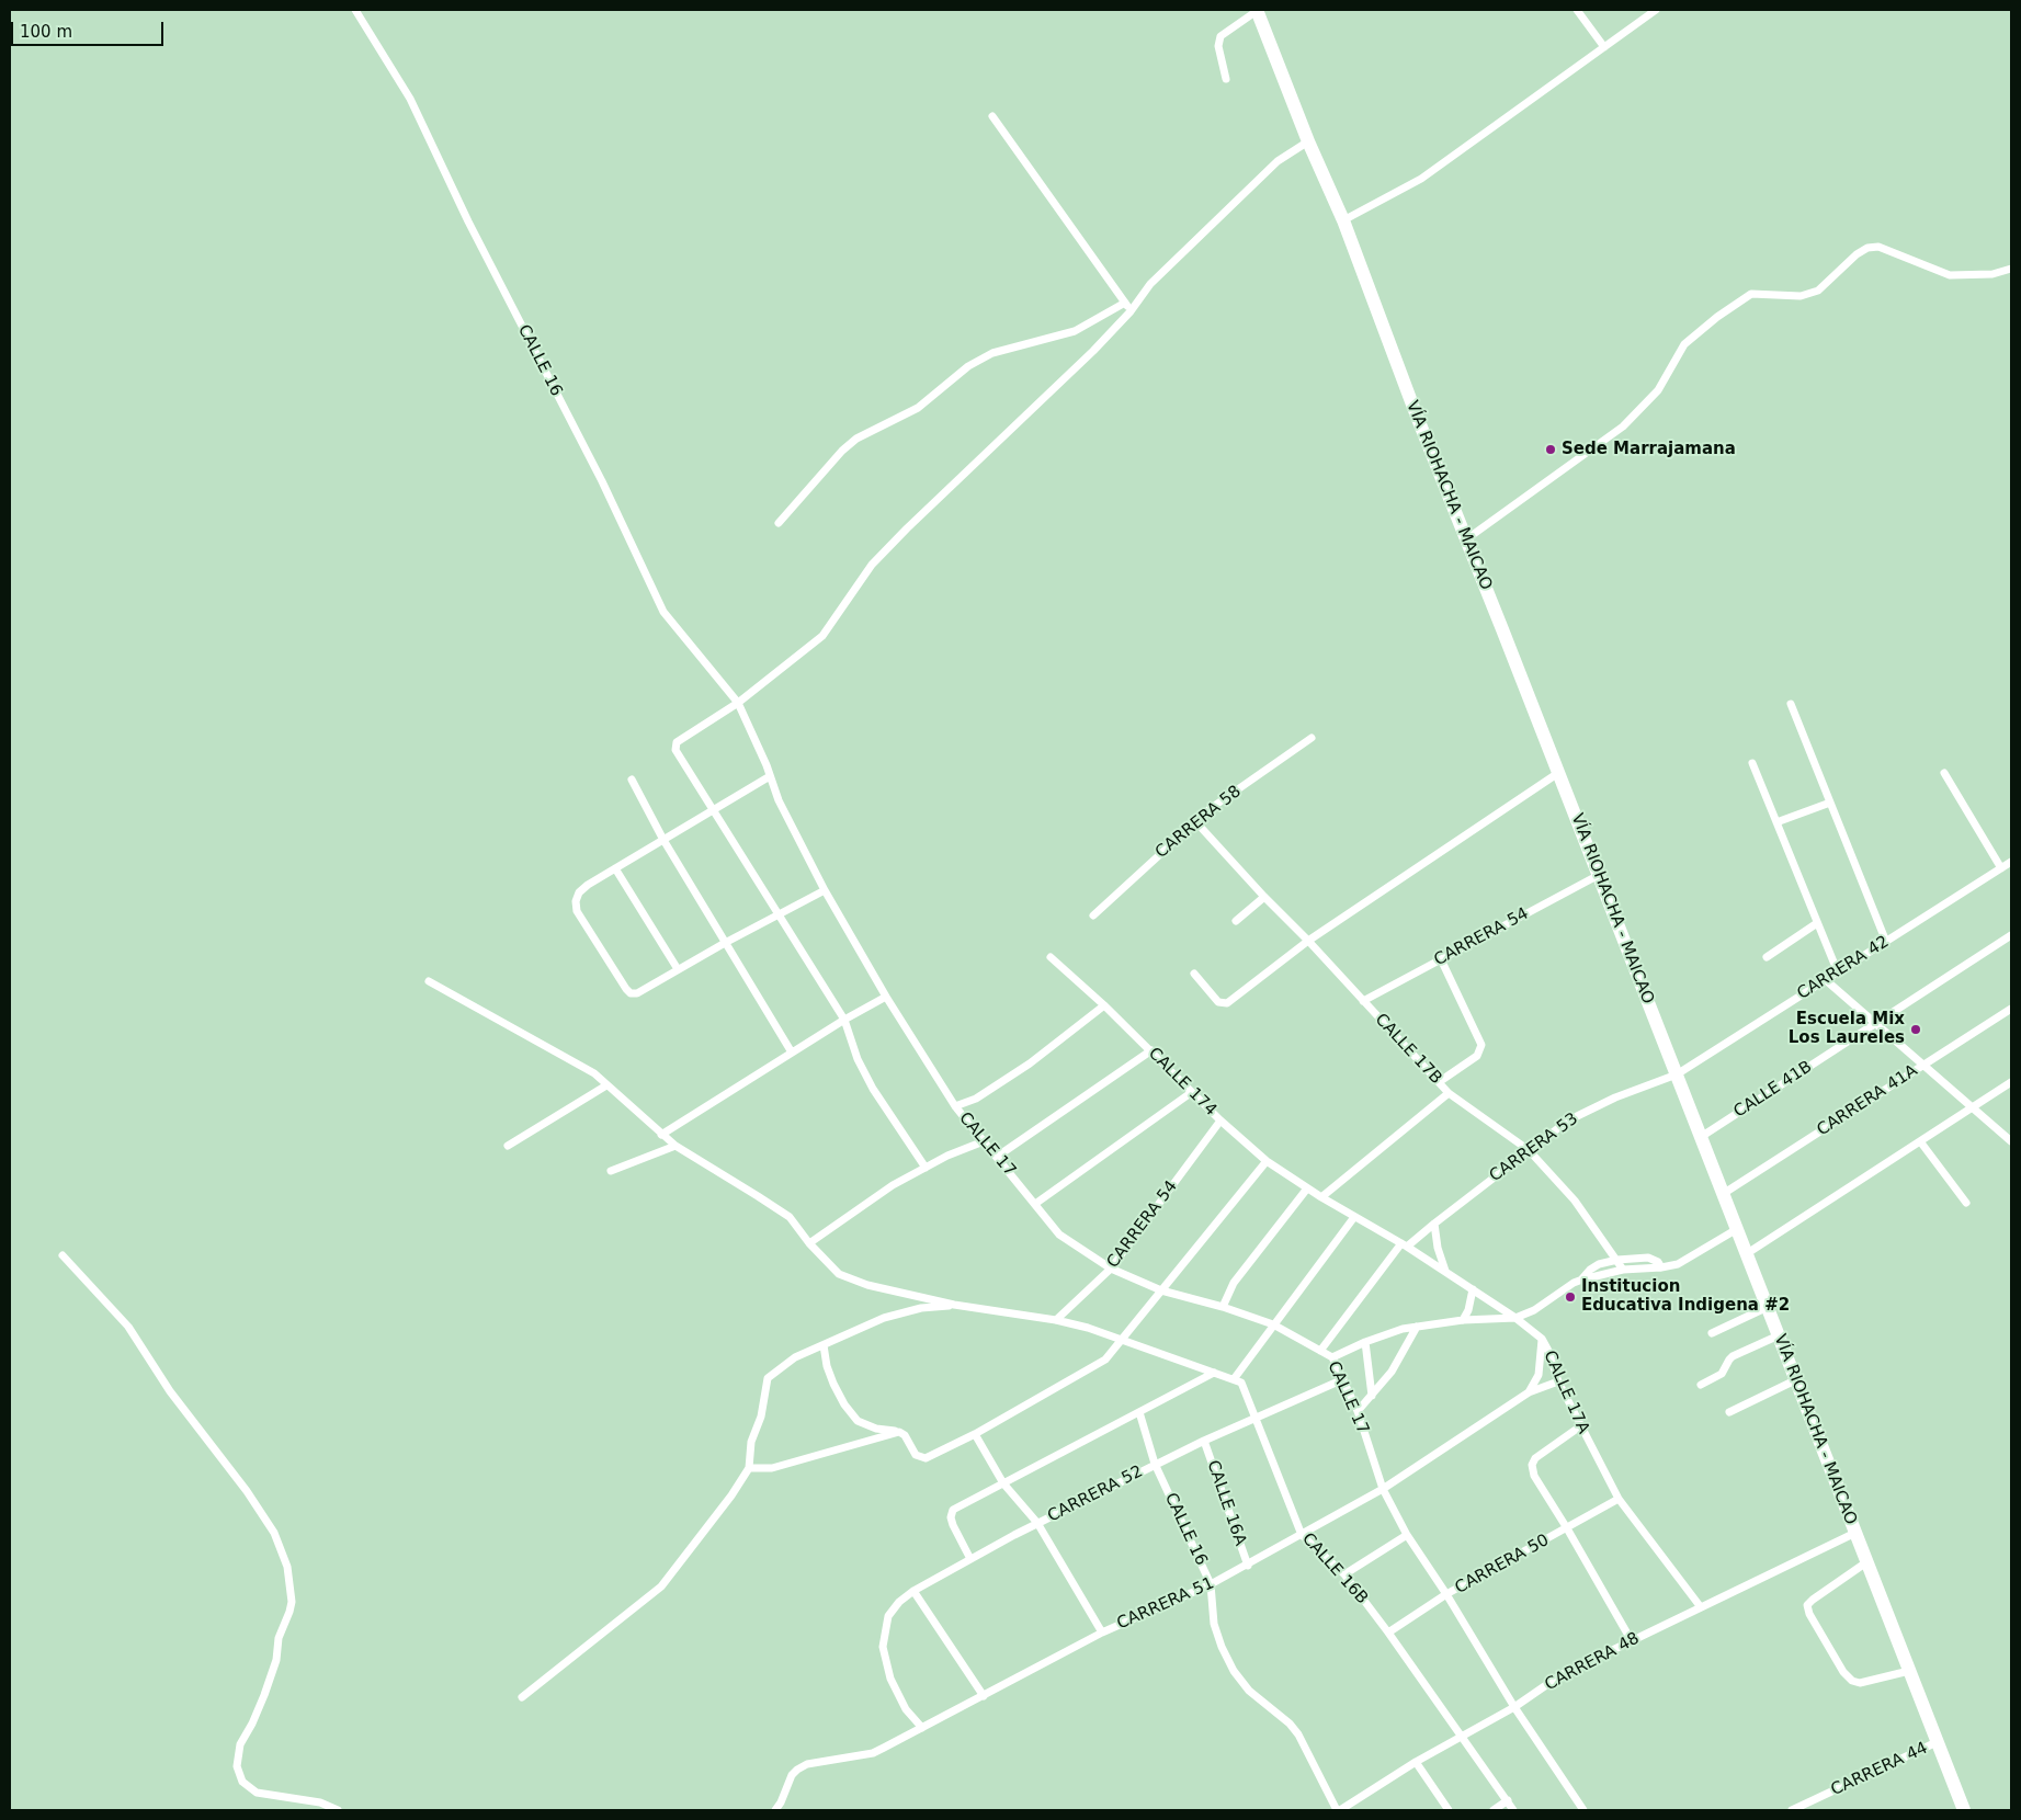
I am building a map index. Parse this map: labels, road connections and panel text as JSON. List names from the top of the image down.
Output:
{
  "streets": {
    "highway": ["VÍA RIOHACHA - MAICAO"],
    "street": [
      "CALLE 16",
      "CARRERA 58",
      "CARRERA 54",
      "CARRERA 42",
      "CALLE 17B",
      "CALLE 174",
      "CALLE 41B",
      "CARRERA 41A",
      "CALLE 17",
      "CARRERA 53",
      "CALLE 17A",
      "CARRERA 52",
      "CALLE 16A",
      "CARRERA 50",
      "CALLE 16B",
      "CARRERA 51",
      "CARRERA 48",
      "CARRERA 44"
    ]
  },
  "crossings": [
    ["CALLE 16", "CALLE 17"],
    ["CALLE 16", "CARRERA 52"],
    ["CALLE 16", "CARRERA 51"],
    ["VÍA RIOHACHA - MAICAO", "CARRERA 54"],
    ["VÍA RIOHACHA - MAICAO", "CARRERA 42"],
    ["VÍA RIOHACHA - MAICAO", "CALLE 41B"],
    ["VÍA RIOHACHA - MAICAO", "CARRERA 41A"],
    ["VÍA RIOHACHA - MAICAO", "CARRERA 53"],
    ["VÍA RIOHACHA - MAICAO", "CARRERA 48"],
    ["VÍA RIOHACHA - MAICAO", "CARRERA 44"],
    ["CARRERA 58", "CALLE 17B"],
    ["CARRERA 54", "CALLE 17B"],
    ["CARRERA 54", "CALLE 174"],
    ["CARRERA 54", "CALLE 17"],
    ["CARRERA 42", "CARRERA 53"],
    ["CALLE 17B", "CARRERA 53"],
    ["CALLE 174", "CALLE 17A"],
    ["CALLE 17", "CARRERA 53"],
    ["CALLE 17", "CARRERA 52"],
    ["CALLE 17", "CARRERA 50"],
    ["CALLE 17", "CARRERA 51"],
    ["CALLE 17", "CARRERA 48"],
    ["CARRERA 53", "CALLE 17A"],
    ["CALLE 17A", "CARRERA 50"],
    ["CALLE 17A", "CARRERA 51"],
    ["CALLE 17A", "CARRERA 48"],
    ["CARRERA 52", "CALLE 16A"],
    ["CARRERA 52", "CALLE 16B"],
    ["CARRERA 52", "CARRERA 51"],
    ["CALLE 16A", "CARRERA 51"],
    ["CARRERA 50", "CALLE 16B"],
    ["CALLE 16B", "CARRERA 51"],
    ["CALLE 16B", "CARRERA 48"]
  ],
  "places": ["Sede Marrajamana", "Escuela Mix Los Laureles", "Institucion Educativa Indigena #2"],
  "scale_bar": "100 m"
}
